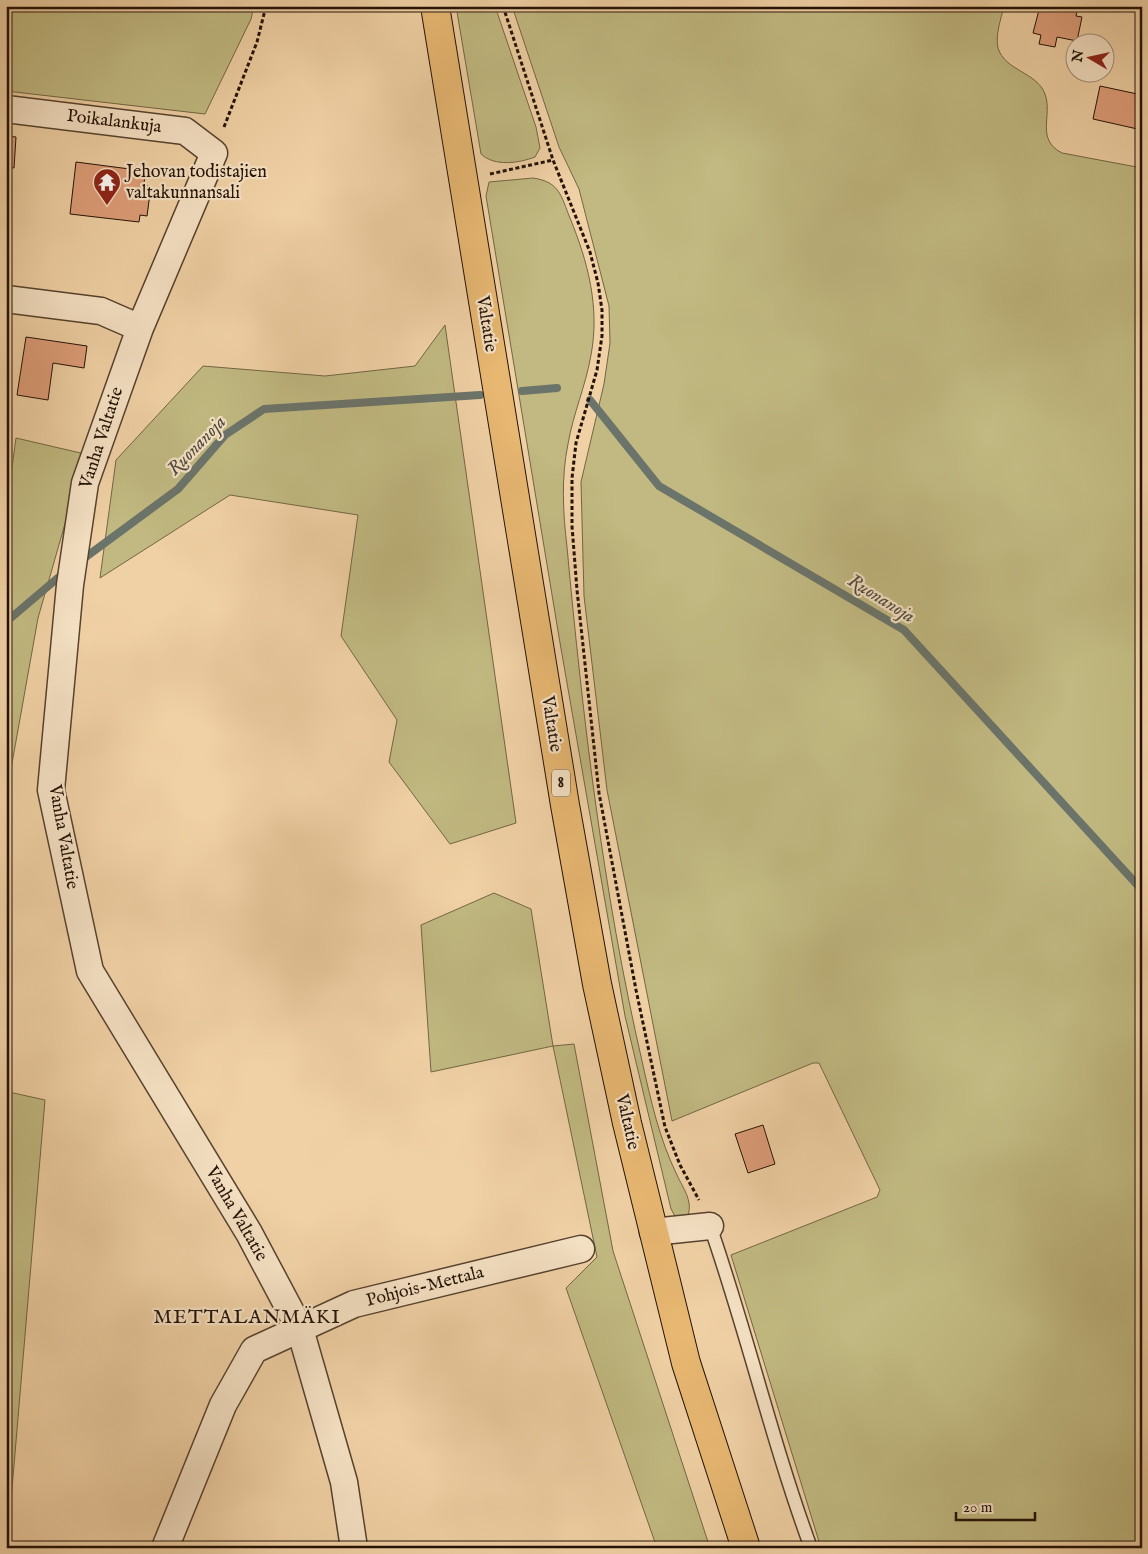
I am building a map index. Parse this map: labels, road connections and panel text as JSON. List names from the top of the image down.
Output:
{
  "streets": {
    "highway": ["Valtatie", "8"],
    "street": ["Poikalankuja", "Vanha Valtatie", "Pohjois-Mettala"]
  },
  "crossings": [
    ["Poikalankuja", "Vanha Valtatie"],
    ["Vanha Valtatie", "Pohjois-Mettala"]
  ],
  "districts": ["METTALANMÄKI"],
  "water": ["Ruonanoja"],
  "places": {
    "temple": ["Jehovan todistajien valtakunnansali"]
  },
  "scale_bar": "20 m",
  "north": "left"
}
